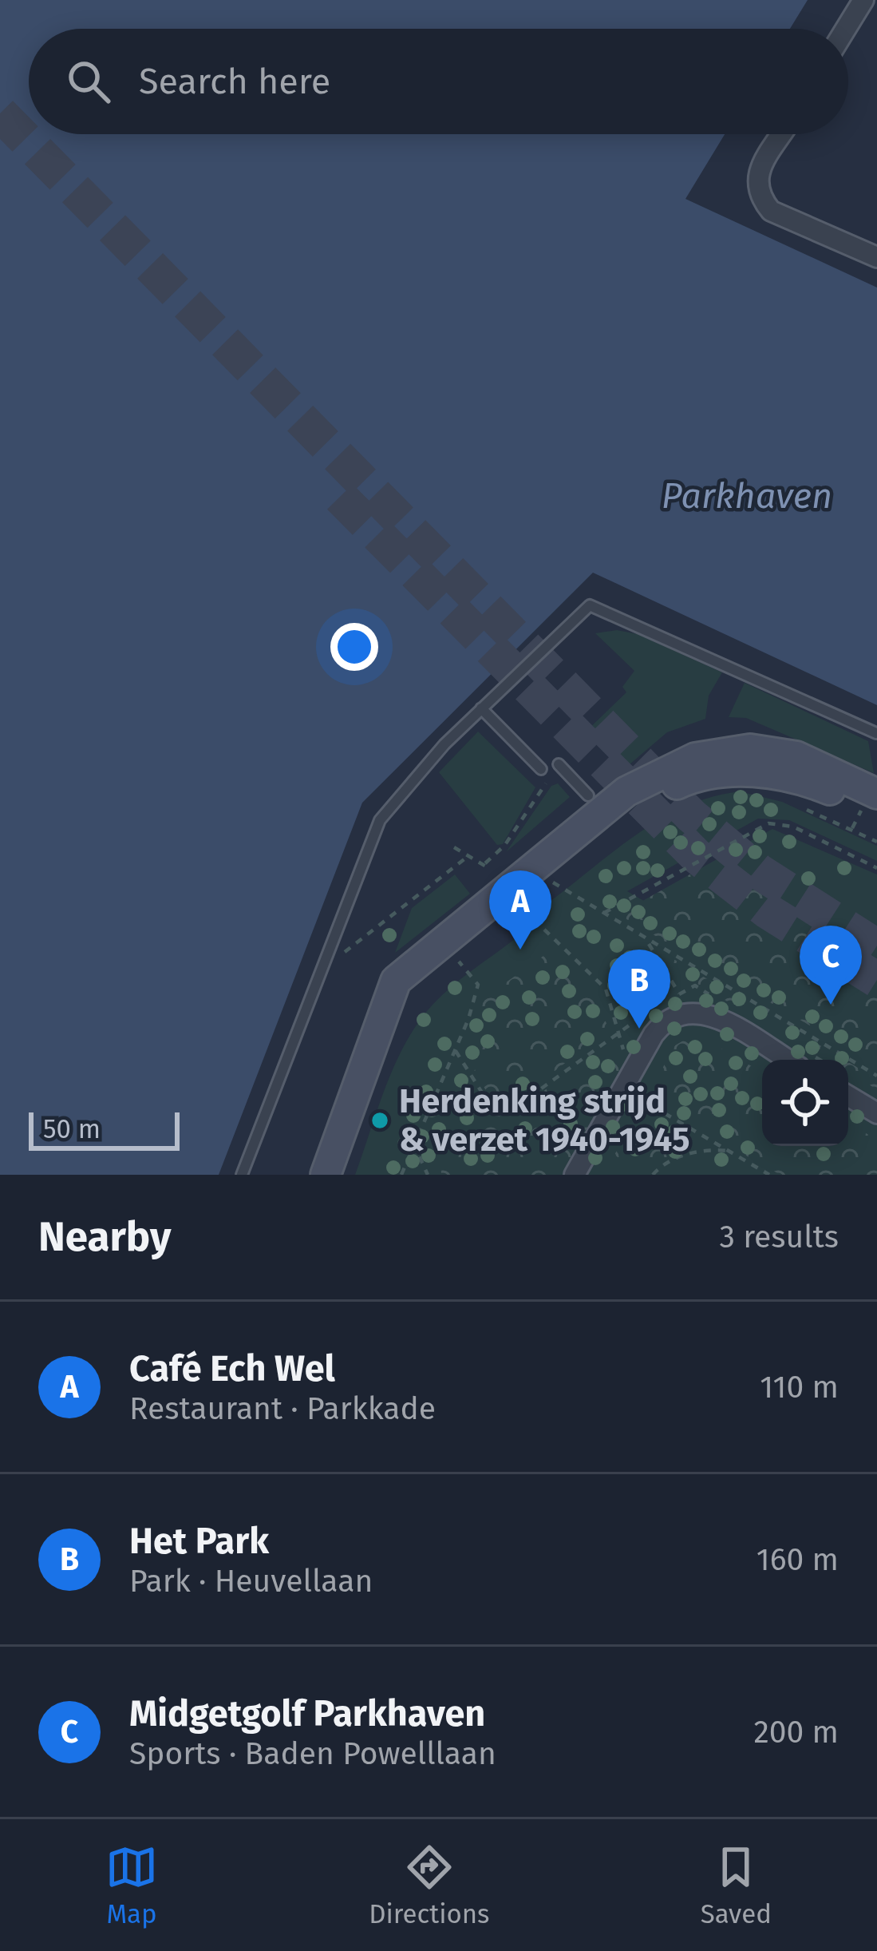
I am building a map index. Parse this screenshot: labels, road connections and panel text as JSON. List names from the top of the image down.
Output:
{
  "water": ["Parkhaven"],
  "places": ["Herdenking strijd & verzet 1940-1945"],
  "scale_bar": "50 m",
  "page": {
    "search": "Search here",
    "pins": ["A", "C", "B"],
    "scale": "50 m",
    "heading": ["Nearby", "3 results"],
    "list": [
      {
        "mark": "A",
        "name": "Café Ech Wel",
        "note": "Restaurant · Parkkade",
        "value": "110 m"
      },
      {
        "mark": "B",
        "name": "Het Park",
        "note": "Park · Heuvellaan",
        "value": "160 m"
      },
      {
        "mark": "C",
        "name": "Midgetgolf Parkhaven",
        "note": "Sports · Baden Powelllaan",
        "value": "200 m"
      }
    ],
    "nav": ["Map", "Directions", "Saved"]
  }
}
